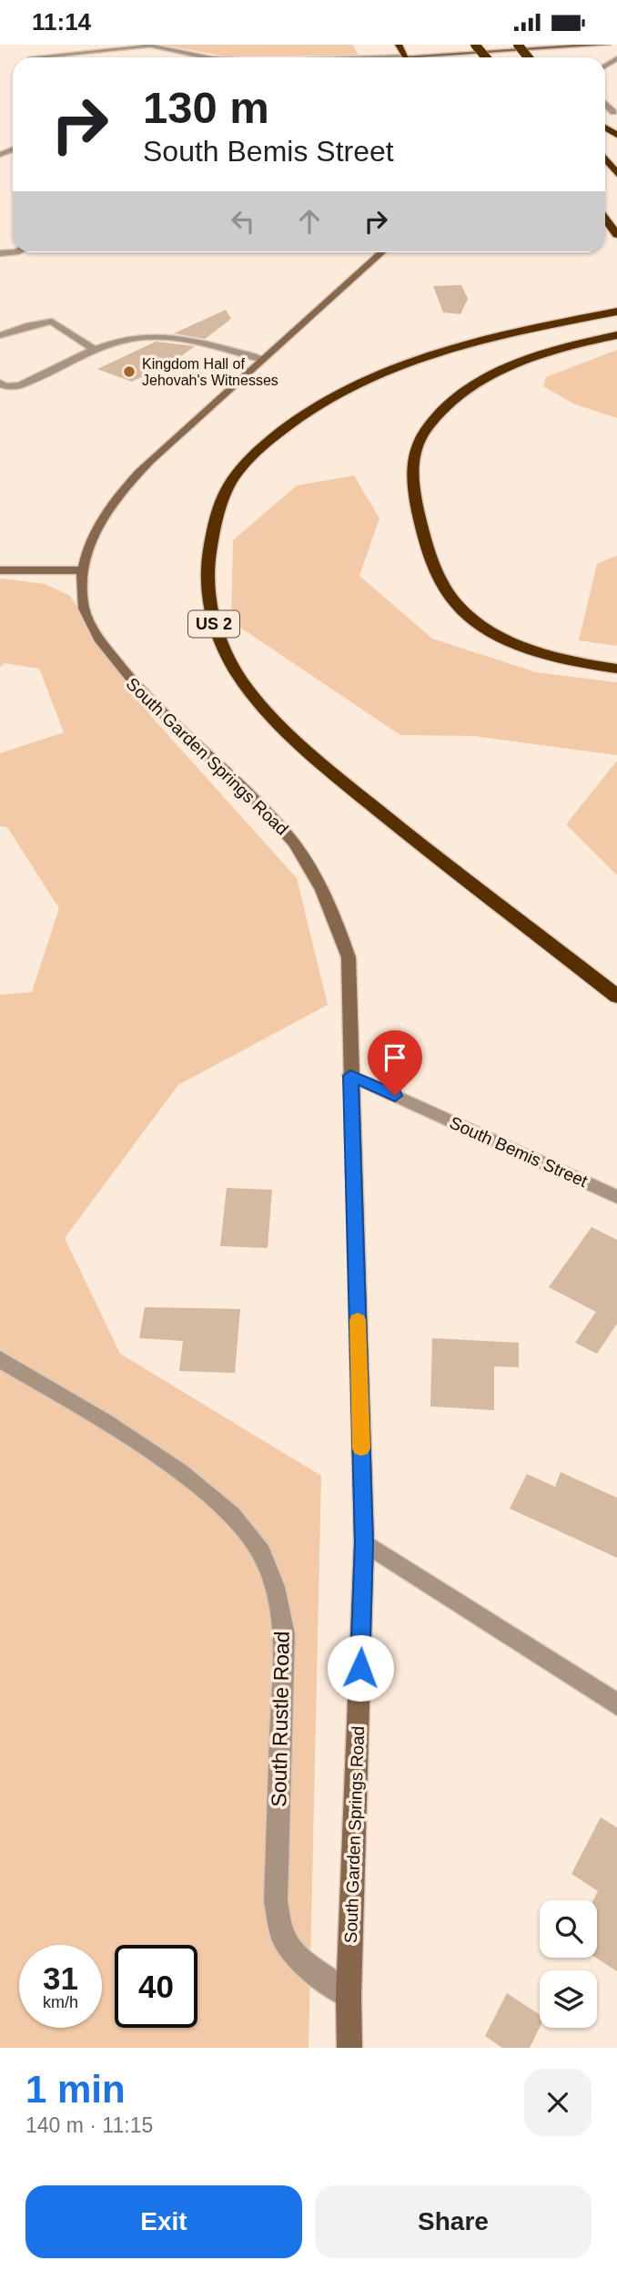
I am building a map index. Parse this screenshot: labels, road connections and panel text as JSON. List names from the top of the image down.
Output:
{
  "streets": {
    "highway": ["US 2"],
    "street": ["South Garden Springs Road", "South Bemis Street", "South Rustle Road"]
  },
  "crossings": [
    ["South Garden Springs Road", "South Bemis Street"],
    ["South Garden Springs Road", "South Rustle Road"]
  ],
  "places": ["Kingdom Hall of Jehovah's Witnesses"],
  "page": {
    "status": "11:14",
    "turn": ["130 m", "South Bemis Street"],
    "speed": "31 km/h",
    "limit": "40",
    "heading": ["1 min", "140 m · 11:15"],
    "buttons": ["Exit", "Share"]
  }
}
